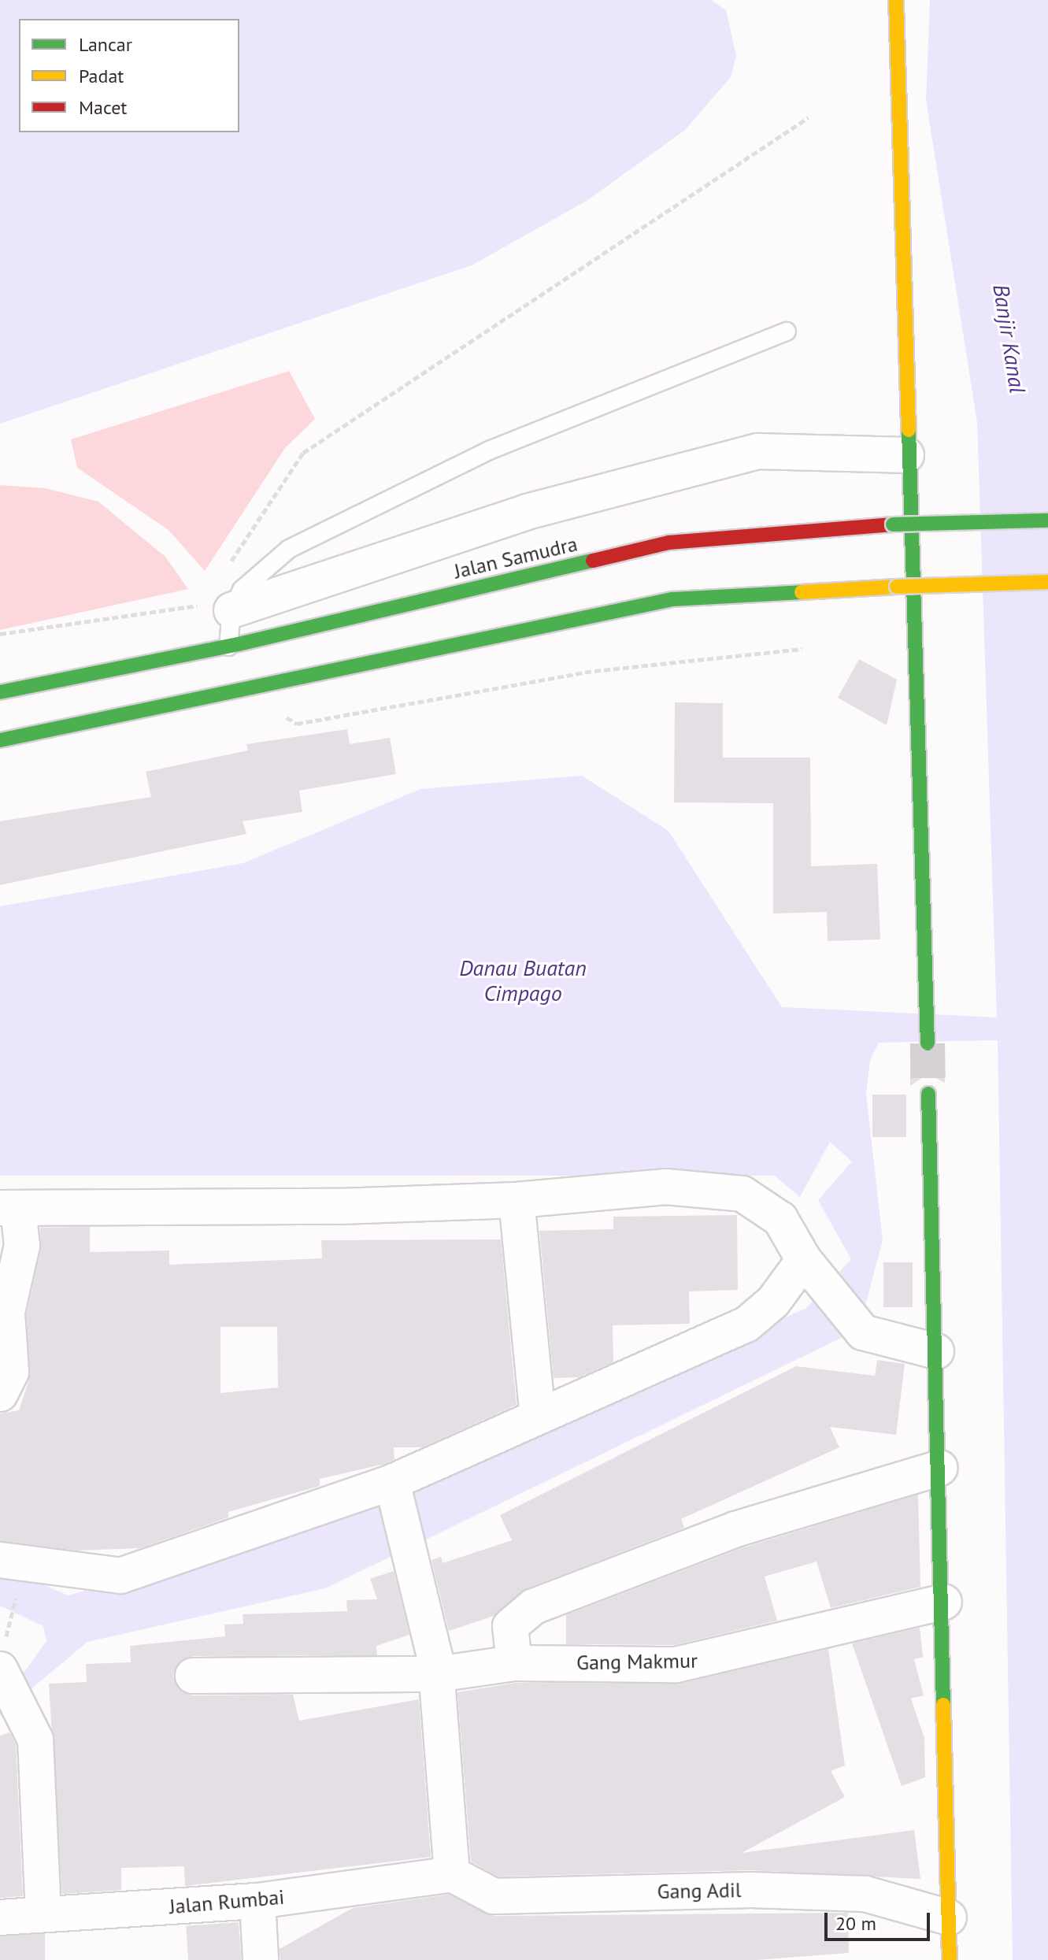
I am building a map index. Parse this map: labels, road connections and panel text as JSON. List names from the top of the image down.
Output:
{
  "streets": {
    "main road": ["Jalan Samudra"],
    "street": ["Gang Makmur", "Gang Adil", "Jalan Rumbai"]
  },
  "crossings": [
    ["Gang Adil", "Jalan Rumbai"]
  ],
  "water": ["Banjir Kanal", "Danau Buatan Cimpago"],
  "legend": ["Lancar", "Padat", "Macet"],
  "scale_bar": "20 m"
}
